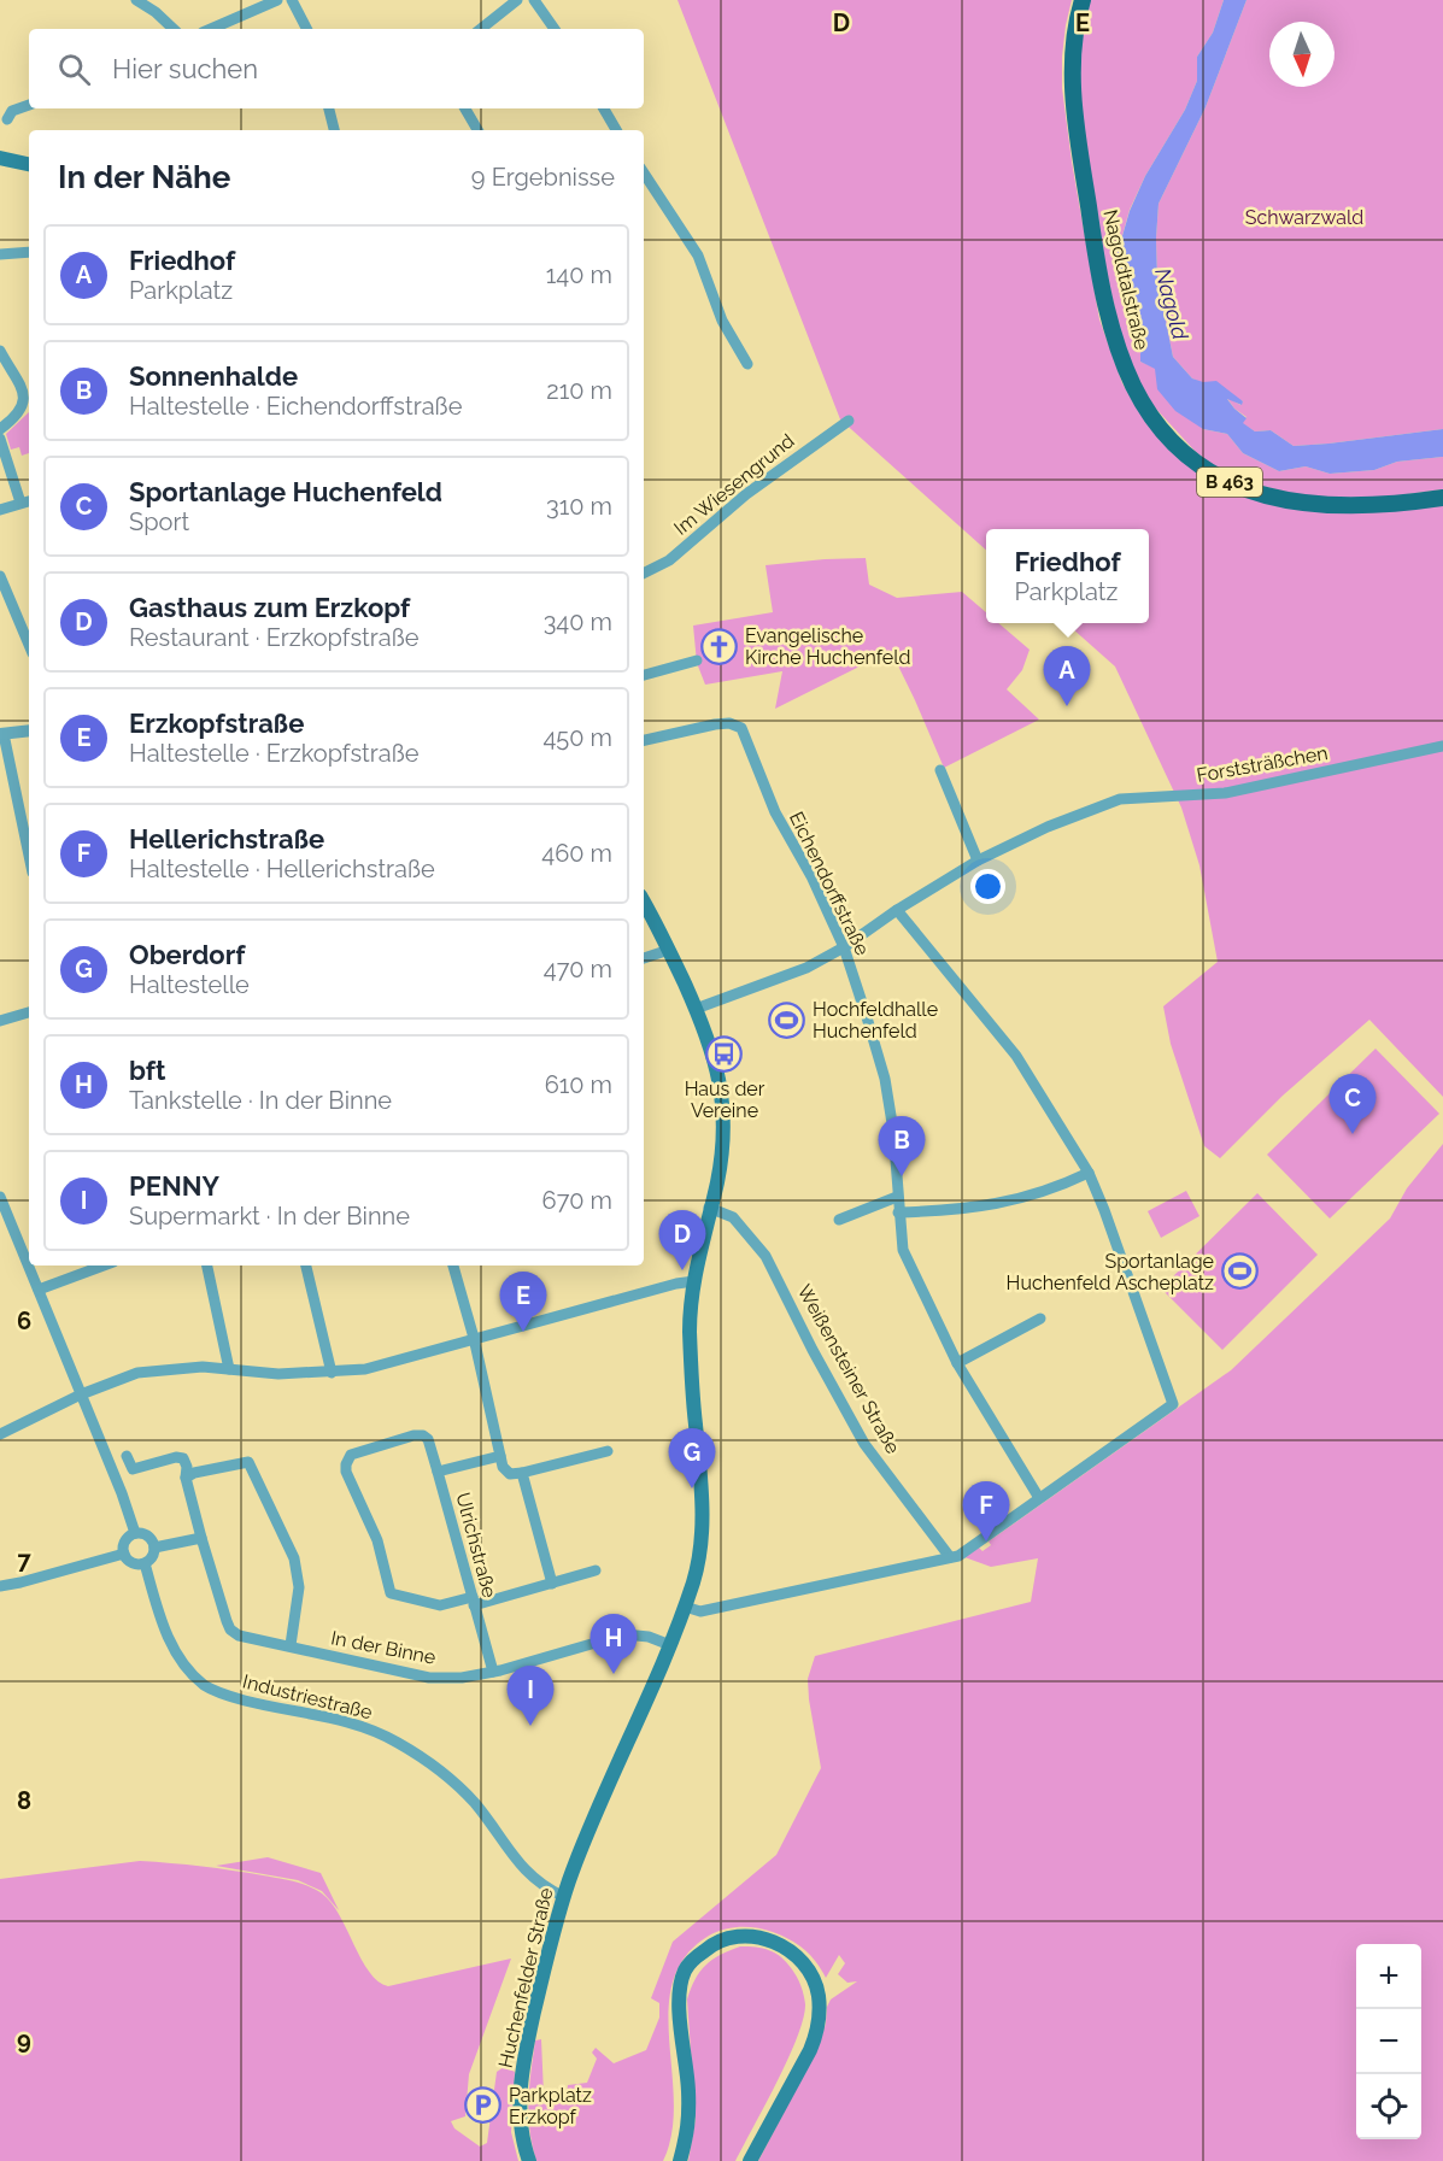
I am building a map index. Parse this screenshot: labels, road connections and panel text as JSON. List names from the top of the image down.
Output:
{
  "streets": {
    "main road": ["Nagoldtalstraße", "B 463", "Huchenfelder Straße"],
    "street": [
      "Im Wiesengrund",
      "Forststräßchen",
      "Eichendorffstraße",
      "Weißensteiner Straße",
      "Ulrichstraße",
      "In der Binne",
      "Industriestraße"
    ]
  },
  "crossings": [
    ["Forststräßchen", "Eichendorffstraße"],
    ["Forststräßchen", "Huchenfelder Straße"],
    ["Weißensteiner Straße", "Huchenfelder Straße"],
    ["Ulrichstraße", "In der Binne"],
    ["In der Binne", "Huchenfelder Straße"],
    ["Industriestraße", "Huchenfelder Straße"]
  ],
  "water": ["Nagold"],
  "parks": ["Schwarzwald"],
  "places": {
    "church": ["Evangelische Kirche Huchenfeld"],
    "sports": ["Hochfeldhalle Huchenfeld", "Sportanlage Huchenfeld Ascheplatz"],
    "bus stop": ["Haus der Vereine"],
    "parking": ["Parkplatz Erzkopf"]
  },
  "north": "bottom",
  "page": {
    "search": "Hier suchen",
    "heading": ["In der Nähe", "9 Ergebnisse"],
    "list": [
      {
        "mark": "A",
        "name": "Friedhof",
        "note": "Parkplatz",
        "value": "140 m"
      },
      {
        "mark": "B",
        "name": "Sonnenhalde",
        "note": "Haltestelle · Eichendorffstraße",
        "value": "210 m"
      },
      {
        "mark": "C",
        "name": "Sportanlage Huchenfeld",
        "note": "Sport",
        "value": "310 m"
      },
      {
        "mark": "D",
        "name": "Gasthaus zum Erzkopf",
        "note": "Restaurant · Erzkopfstraße",
        "value": "340 m"
      },
      {
        "mark": "E",
        "name": "Erzkopfstraße",
        "note": "Haltestelle · Erzkopfstraße",
        "value": "450 m"
      },
      {
        "mark": "F",
        "name": "Hellerichstraße",
        "note": "Haltestelle · Hellerichstraße",
        "value": "460 m"
      },
      {
        "mark": "G",
        "name": "Oberdorf",
        "note": "Haltestelle",
        "value": "470 m"
      },
      {
        "mark": "H",
        "name": "bft",
        "note": "Tankstelle · In der Binne",
        "value": "610 m"
      },
      {
        "mark": "I",
        "name": "PENNY",
        "note": "Supermarkt · In der Binne",
        "value": "670 m"
      }
    ],
    "popup": ["Friedhof", "Parkplatz"],
    "pins": [
      "A",
      "C",
      "B",
      "D",
      "E",
      "G",
      "F",
      "H",
      "I"
    ],
    "map_buttons": ["+", "−"]
  },
  "grid": {
    "columns": ["D", "E"],
    "rows": [
      "6",
      "7",
      "8",
      "9"
    ]
  }
}
